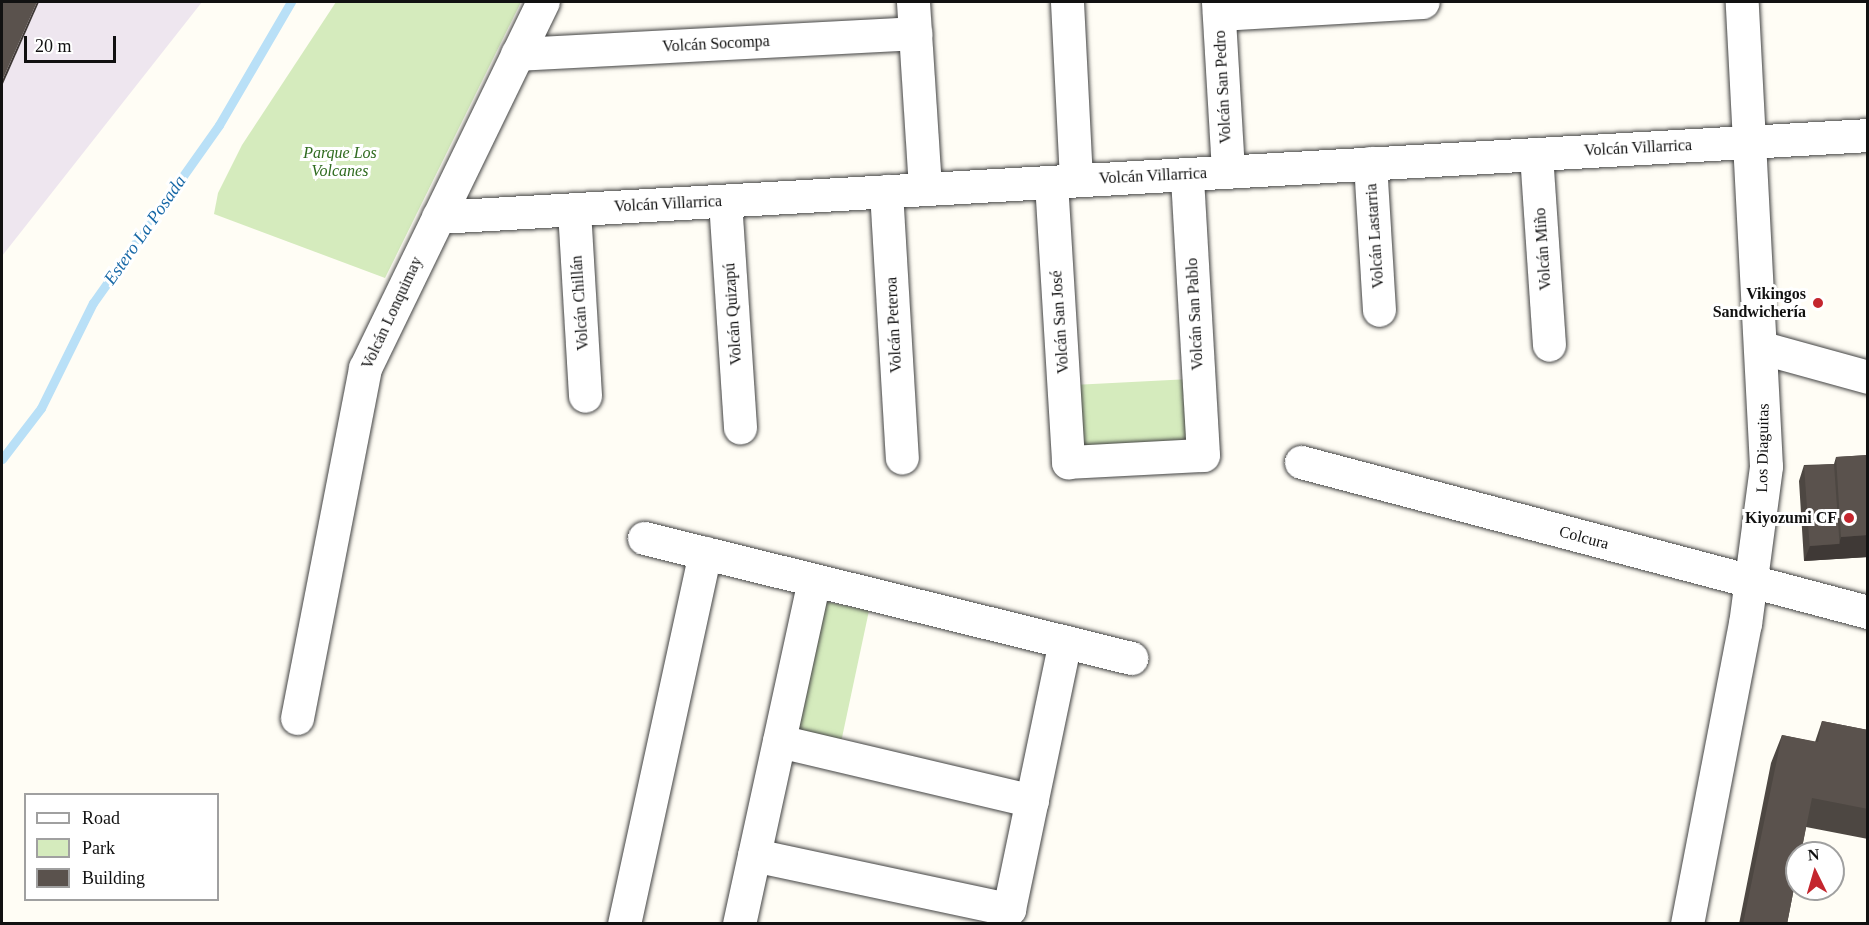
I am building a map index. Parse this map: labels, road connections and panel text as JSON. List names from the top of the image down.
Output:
{
  "streets": {
    "street": [
      "Volcán Socompa",
      "Volcán San Pedro",
      "Volcán Villarrica",
      "Volcán Lastarria",
      "Volcán Miño",
      "Volcán Chillán",
      "Volcán Lonquimay",
      "Volcán Quizapú",
      "Volcán San Pablo",
      "Volcán San José",
      "Volcán Peteroa",
      "Los Diaguitas",
      "Colcura"
    ]
  },
  "crossings": [
    ["Volcán Socompa", "Volcán Lonquimay"],
    ["Volcán San Pedro", "Volcán Villarrica"],
    ["Volcán Villarrica", "Volcán Lastarria"],
    ["Volcán Villarrica", "Volcán Miño"],
    ["Volcán Villarrica", "Volcán Chillán"],
    ["Volcán Villarrica", "Volcán Lonquimay"],
    ["Volcán Villarrica", "Volcán Quizapú"],
    ["Volcán Villarrica", "Volcán San Pablo"],
    ["Volcán Villarrica", "Volcán San José"],
    ["Volcán Villarrica", "Volcán Peteroa"],
    ["Volcán Villarrica", "Los Diaguitas"],
    ["Volcán San Pablo", "Volcán San José"],
    ["Los Diaguitas", "Colcura"]
  ],
  "water": ["Estero La Posada"],
  "parks": ["Parque Los Volcanes"],
  "places": ["Vikingos Sandwichería", "Kiyozumi CF"],
  "legend": ["Road", "Park", "Building"],
  "scale_bar": "20 m",
  "north": "top"
}
